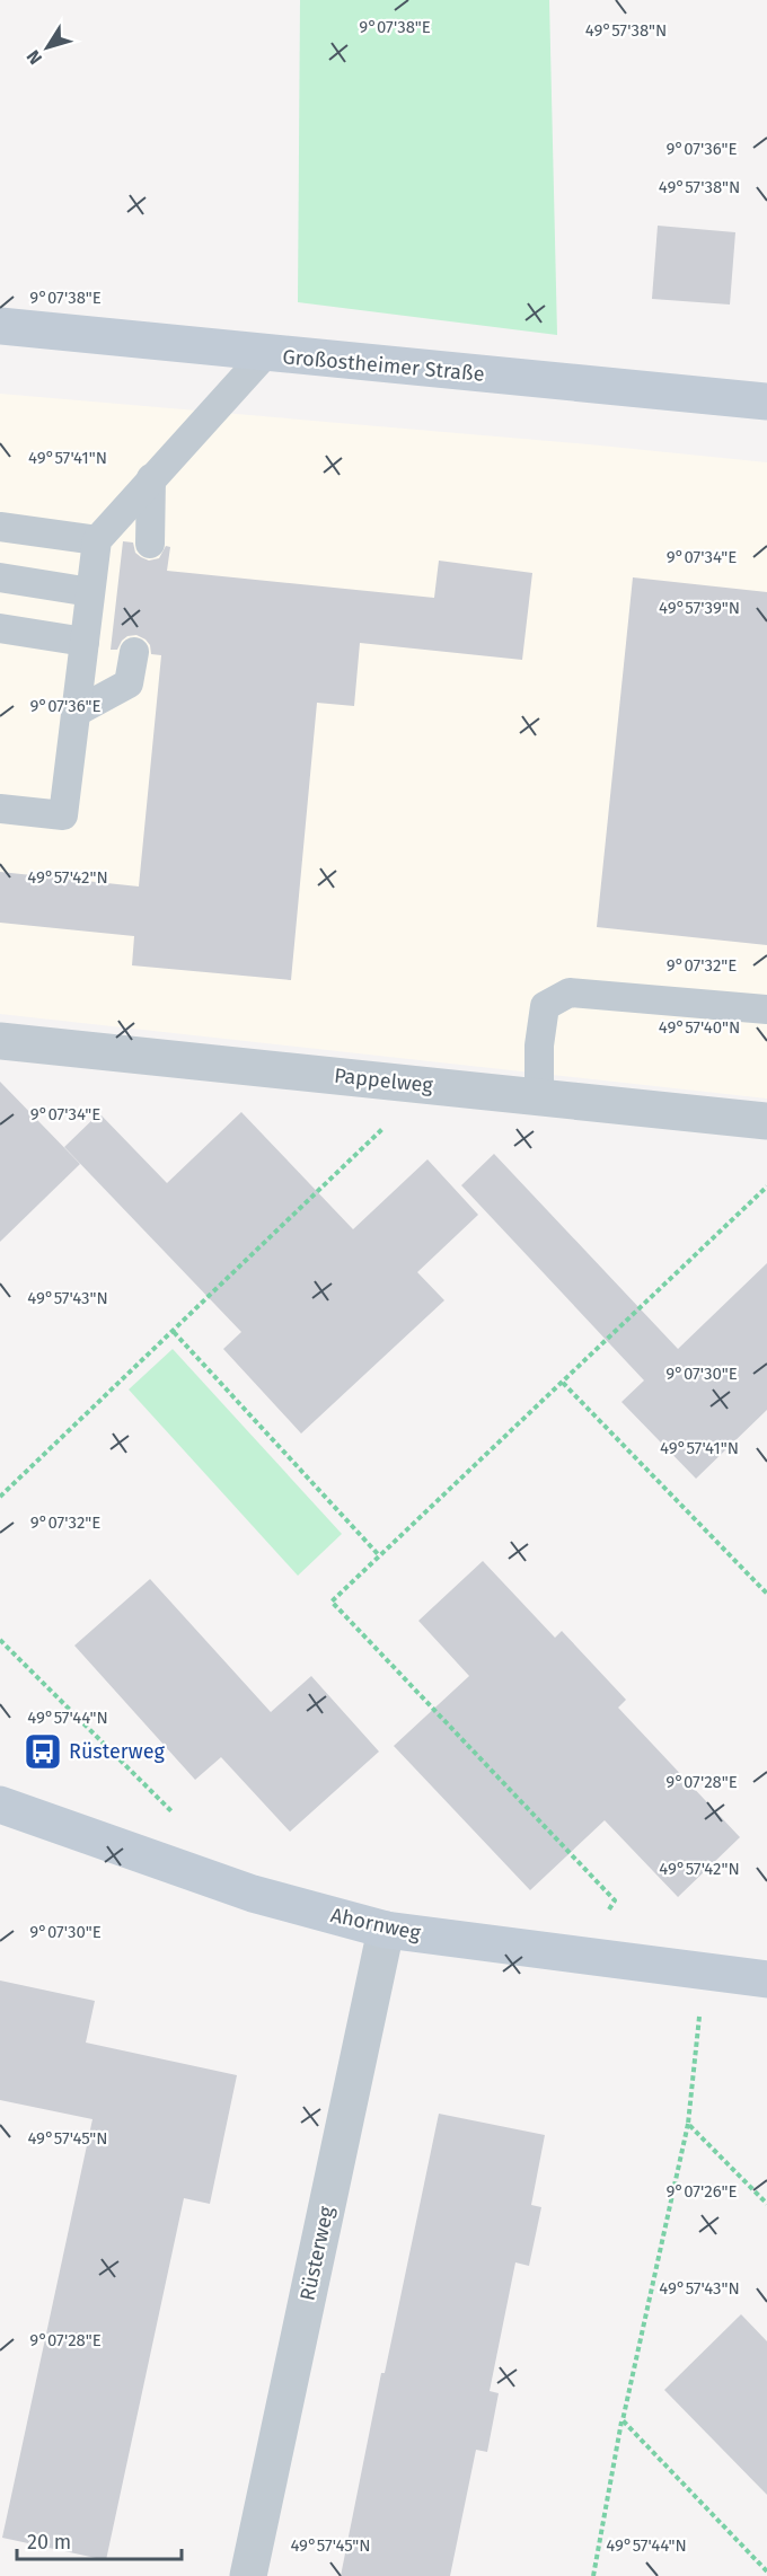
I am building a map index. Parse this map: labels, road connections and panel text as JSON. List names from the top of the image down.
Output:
{
  "streets": {
    "street": [
      "Großostheimer Straße",
      "Pappelweg",
      "Ahornweg",
      "Rüsterweg"
    ]
  },
  "crossings": [
    ["Ahornweg", "Rüsterweg"]
  ],
  "places": {
    "bus stop": ["Rüsterweg"]
  },
  "scale_bar": "20 m",
  "north": "bottom left",
  "coordinates": [
    "9°07'38\"E",
    "49°57'38\"N",
    "9°07'36\"E",
    "49°57'41\"N",
    "9°07'34\"E",
    "49°57'39\"N",
    "49°57'42\"N",
    "9°07'32\"E",
    "49°57'40\"N",
    "49°57'43\"N",
    "9°07'30\"E",
    "49°57'44\"N",
    "9°07'28\"E",
    "49°57'45\"N",
    "9°07'26\"E"
  ]
}
